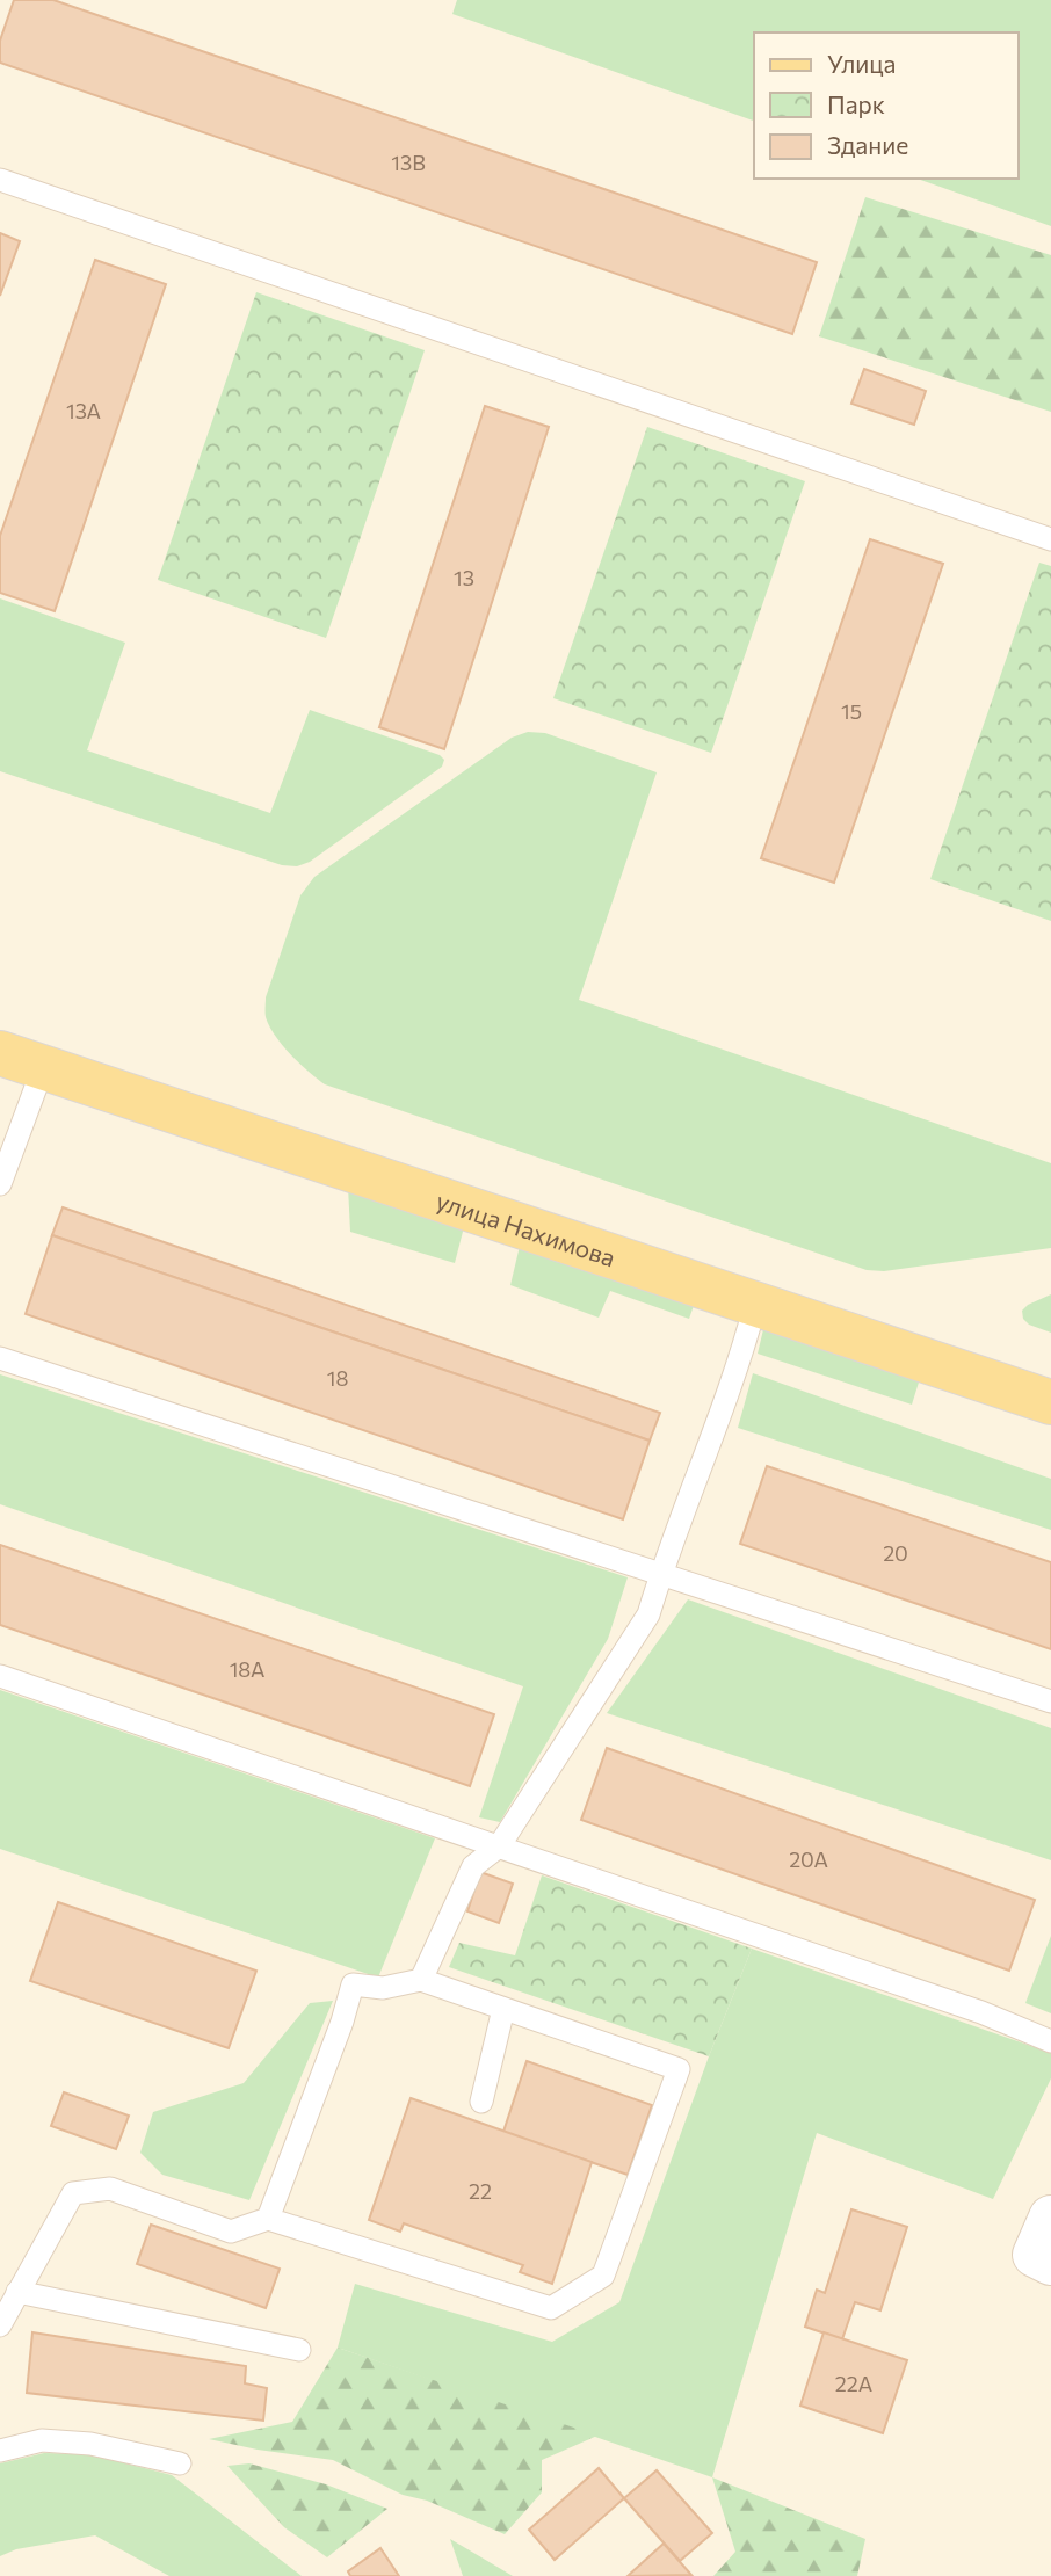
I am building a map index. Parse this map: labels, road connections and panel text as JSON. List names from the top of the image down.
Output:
{
  "streets": {
    "main road": ["улица Нахимова"]
  },
  "house_numbers": [
    "13В",
    "13А",
    "13",
    "15",
    "18",
    "20",
    "18А",
    "20А",
    "22",
    "22А"
  ],
  "legend": ["Улица", "Парк", "Здание"]
}
